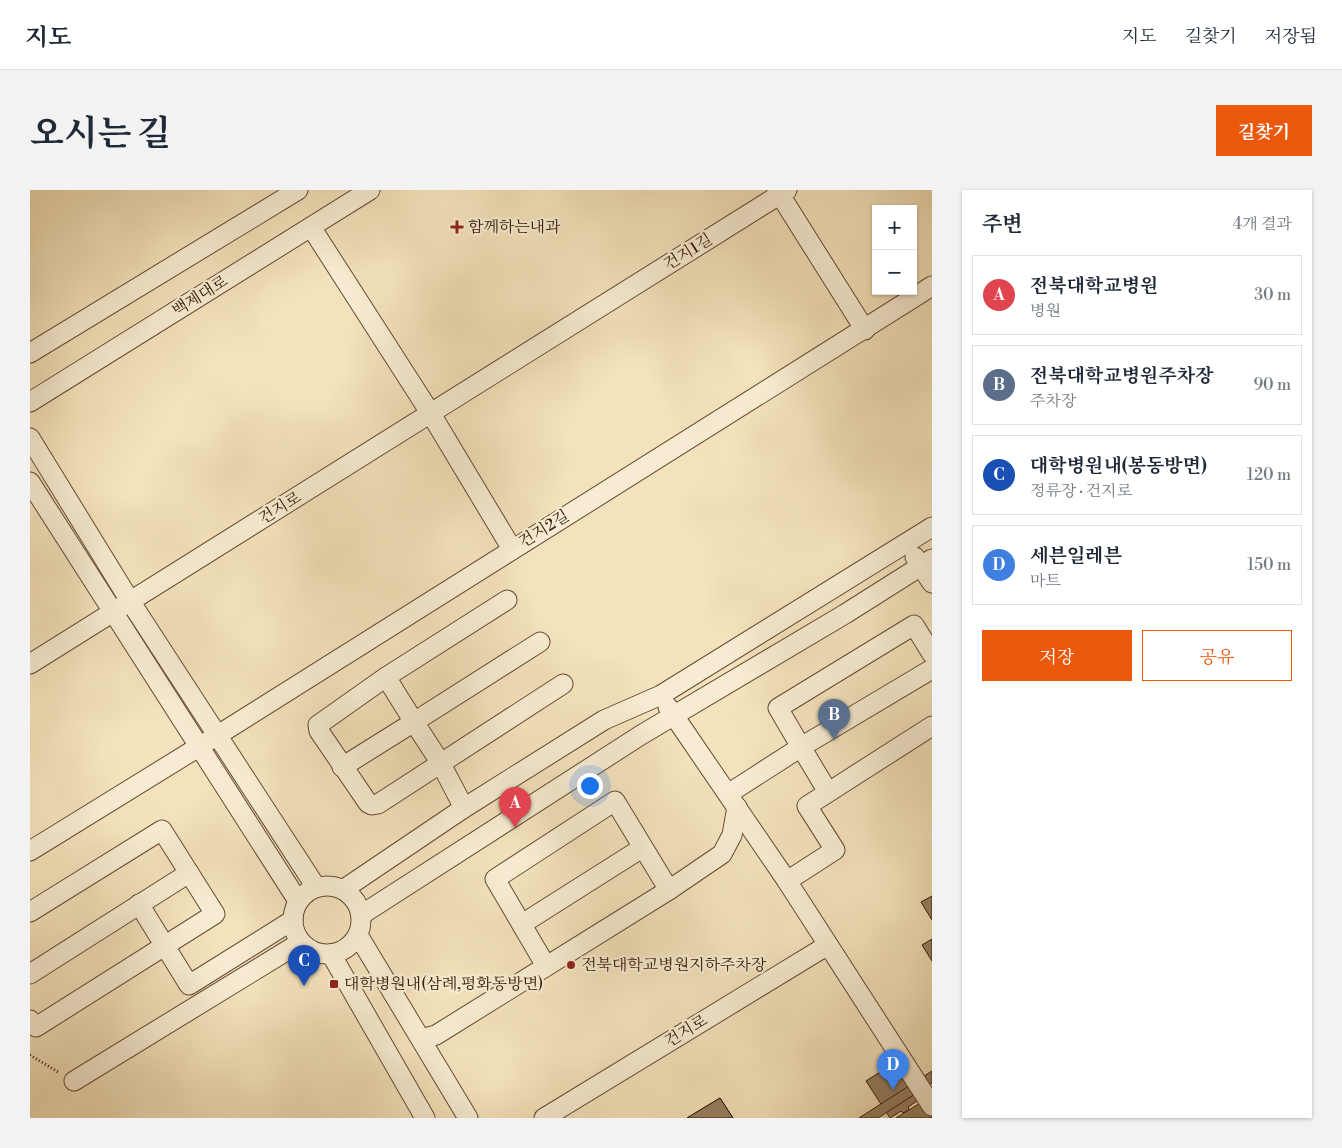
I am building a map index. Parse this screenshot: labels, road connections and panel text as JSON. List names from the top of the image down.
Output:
{
  "streets": {
    "street": [
      "건지1길",
      "백제대로",
      "건지로",
      "건지2길"
    ]
  },
  "crossings": [
    ["건지1길", "건지로"],
    ["건지1길", "건지2길"],
    ["백제대로", "건지2길"],
    ["건지로", "건지2길"]
  ],
  "places": {
    "health": ["함께하는내과"],
    "other": ["전북대학교병원지하주차장"],
    "transit": ["대학병원내(삼례,평화동방면)"]
  },
  "page": {
    "header": "지도",
    "nav": ["지도", "길찾기", "저장됨"],
    "title": "오시는 길",
    "buttons": [
      "길찾기",
      ["저장", "공유"]
    ],
    "heading": ["주변", "4개 결과"],
    "map_buttons": ["+", "−"],
    "list": [
      {
        "mark": "A",
        "name": "전북대학교병원",
        "note": "병원",
        "value": "30 m"
      },
      {
        "mark": "B",
        "name": "전북대학교병원주차장",
        "note": "주차장",
        "value": "90 m"
      },
      {
        "mark": "C",
        "name": "대학병원내(봉동방면)",
        "note": "정류장 · 건지로",
        "value": "120 m"
      },
      {
        "mark": "D",
        "name": "세븐일레븐",
        "note": "마트",
        "value": "150 m"
      }
    ],
    "pins": [
      "B",
      "A",
      "C",
      "D"
    ]
  }
}
